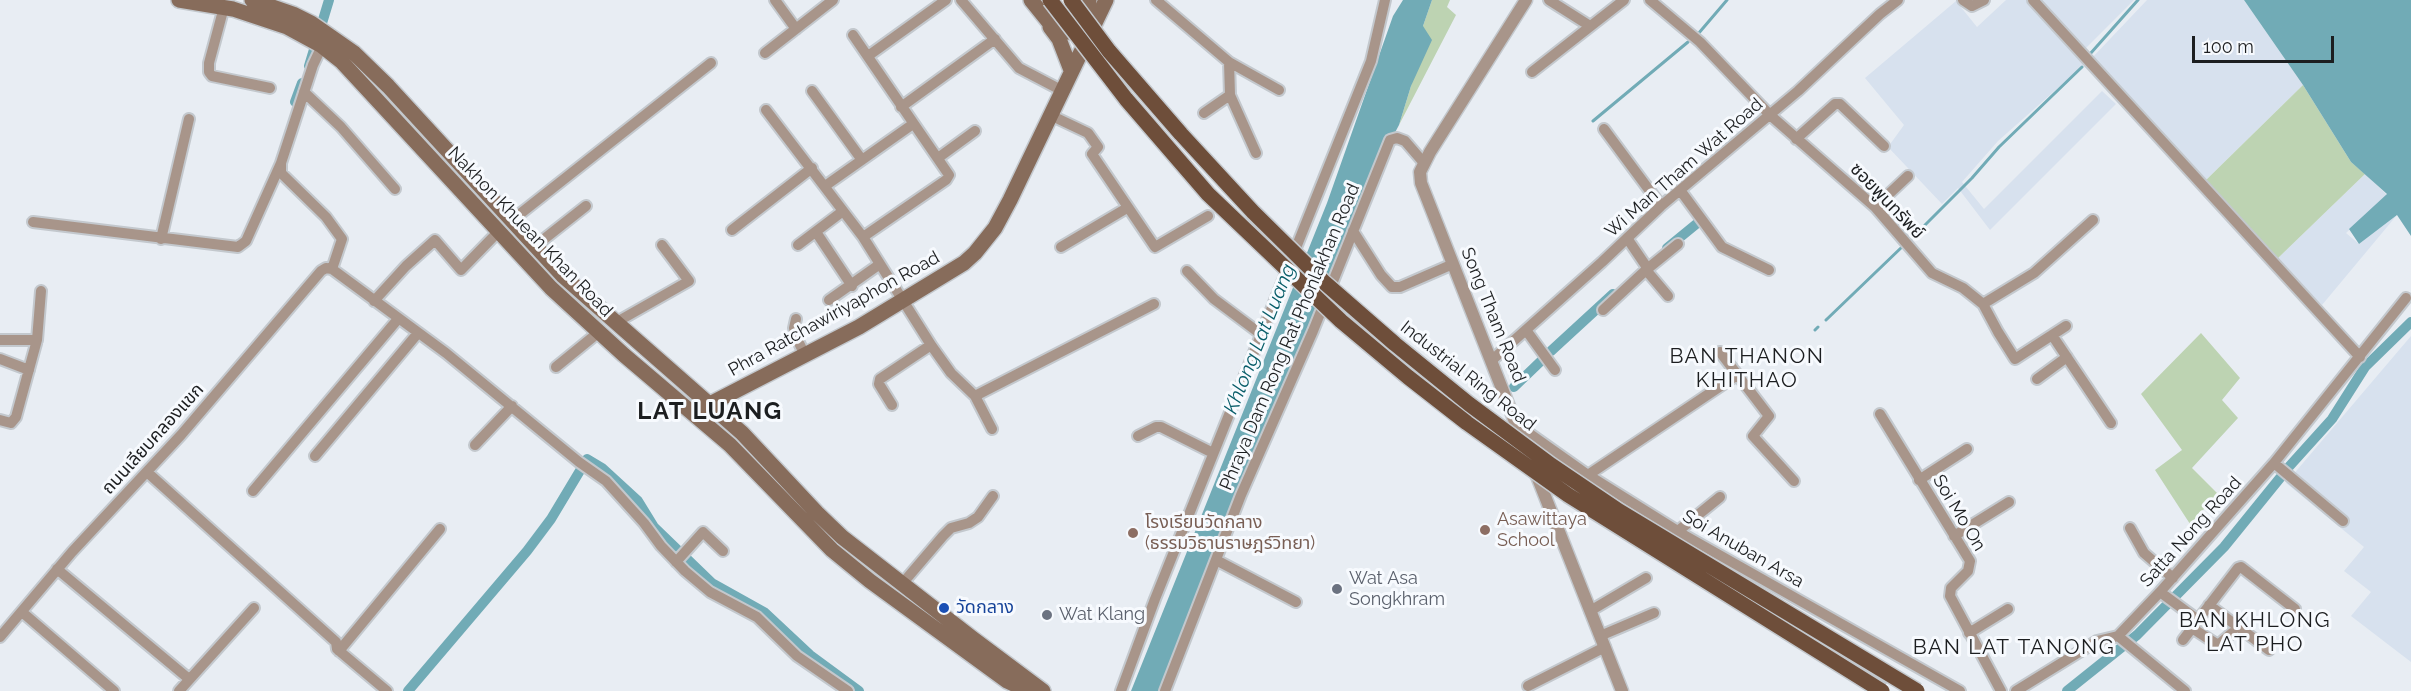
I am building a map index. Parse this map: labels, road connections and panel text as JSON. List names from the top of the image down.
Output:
{
  "streets": {
    "main road": ["Nakhon Khuean Khan Road", "Phra Ratchawiriyaphon Road", "Industrial Ring Road"],
    "street": [
      "Wi Man Tham Wat Road",
      "ซอยพูนทรัพย์",
      "Song Tham Road",
      "Phraya Dam Rong Rat Phonlakhan Road",
      "ถนนเลียบคลองแขก",
      "Soi Mo On",
      "Satta Nong Road",
      "Soi Anuban Arsa"
    ]
  },
  "crossings": [
    ["Wi Man Tham Wat Road", "ซอยพูนทรัพย์"],
    ["Wi Man Tham Wat Road", "Song Tham Road"],
    ["Nakhon Khuean Khan Road", "Phra Ratchawiriyaphon Road"],
    ["Song Tham Road", "Phraya Dam Rong Rat Phonlakhan Road"],
    ["Song Tham Road", "Soi Anuban Arsa"]
  ],
  "districts": [
    "BAN THANON KHITHAO",
    "LAT LUANG",
    "BAN KHLONG LAT PHO",
    "BAN LAT TANONG"
  ],
  "water": ["Khlong Lat Luang"],
  "places": [
    "Asawittaya School",
    "โรงเรียนวัดกลาง (ธรรมวิธานราษฎร์วิทยา)",
    "Wat Asa Songkhram",
    "วัดกลาง",
    "Wat Klang"
  ],
  "scale_bar": "100 m"
}
